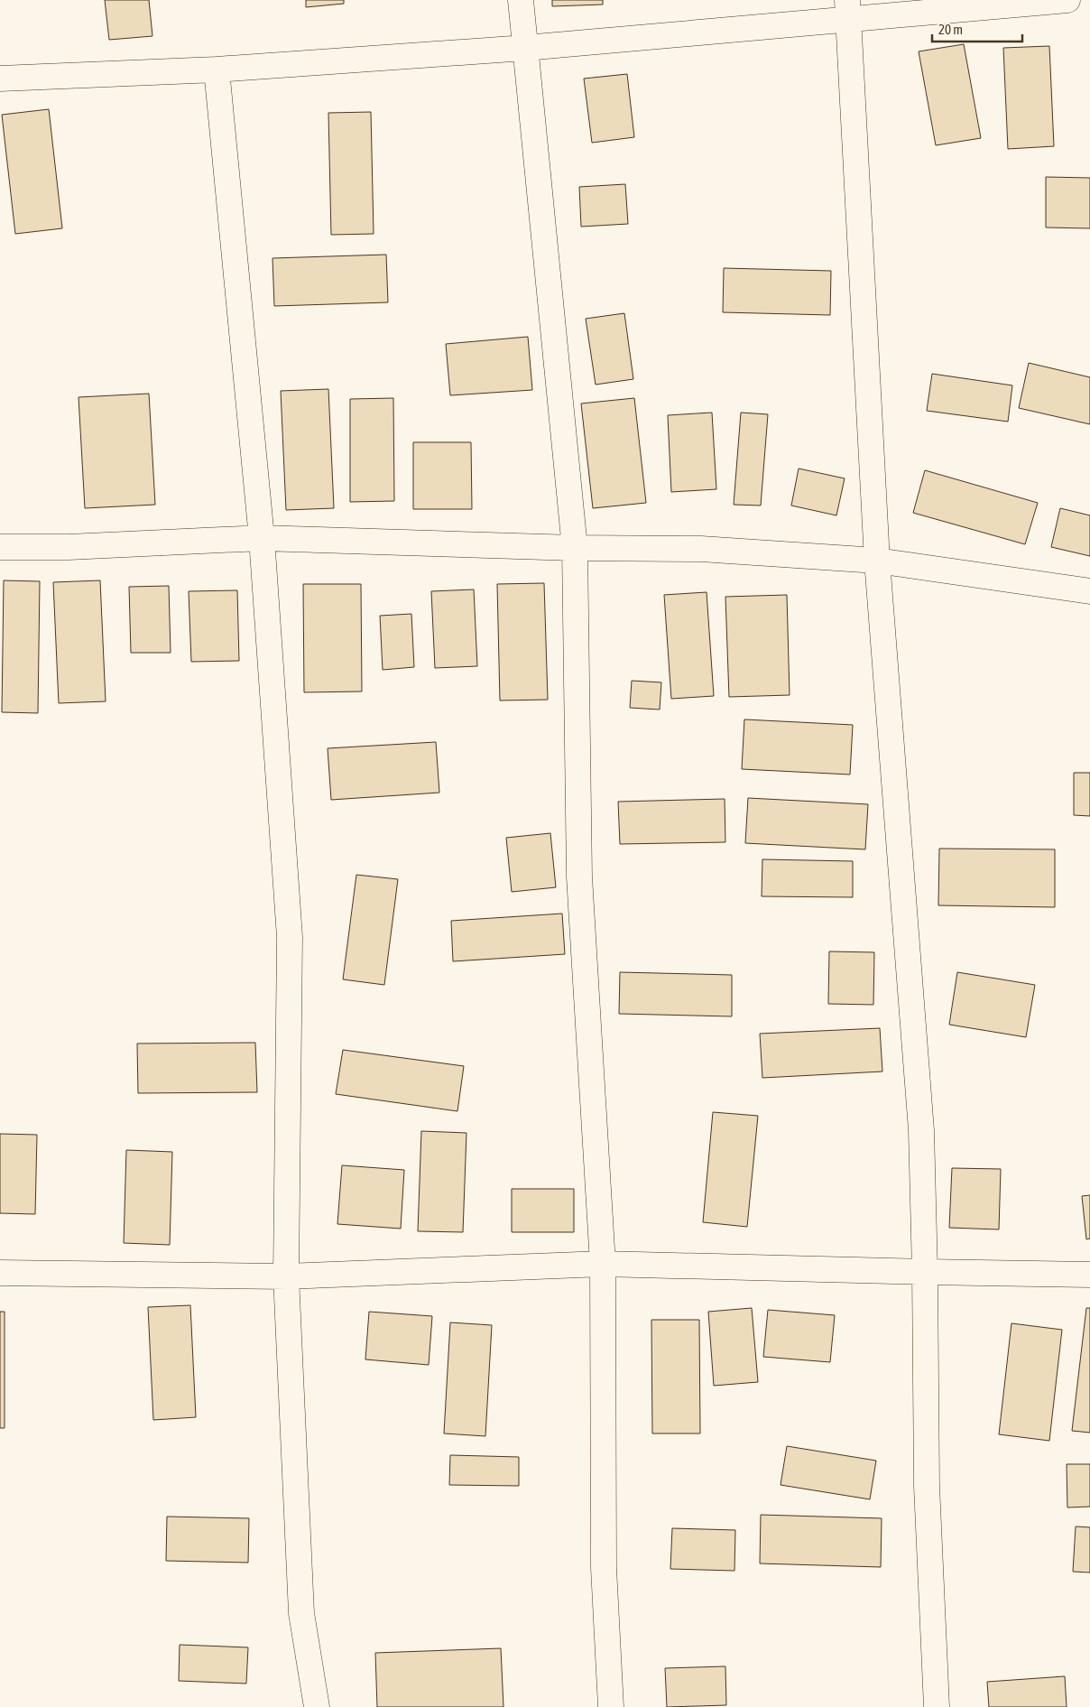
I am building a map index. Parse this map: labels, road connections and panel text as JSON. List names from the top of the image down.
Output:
{
  "scale_bar": "20 m"
}
